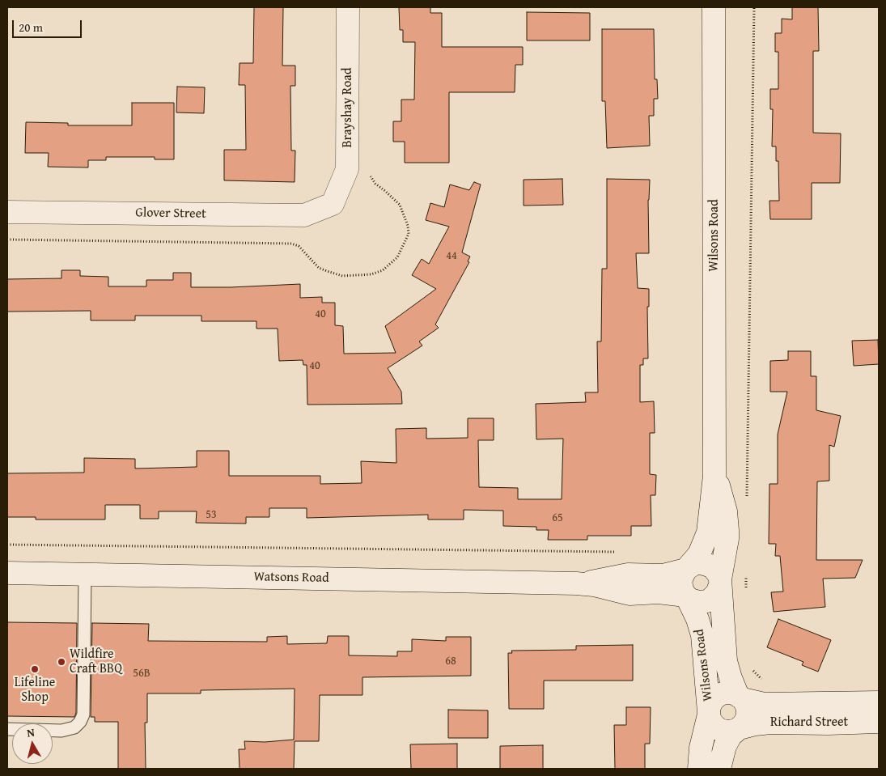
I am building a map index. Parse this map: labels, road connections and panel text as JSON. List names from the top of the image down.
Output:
{
  "streets": {
    "street": [
      "Brayshay Road",
      "Glover Street",
      "Wilsons Road",
      "Watsons Road",
      "Richard Street"
    ]
  },
  "crossings": [
    ["Brayshay Road", "Glover Street"],
    ["Wilsons Road", "Watsons Road"],
    ["Wilsons Road", "Richard Street"]
  ],
  "places": ["Wildfire Craft BBQ", "Lifeline Shop"],
  "house_numbers": [
    "44",
    "40",
    "40",
    "53",
    "65",
    "68",
    "56B"
  ],
  "scale_bar": "20 m",
  "north": "top"
}
